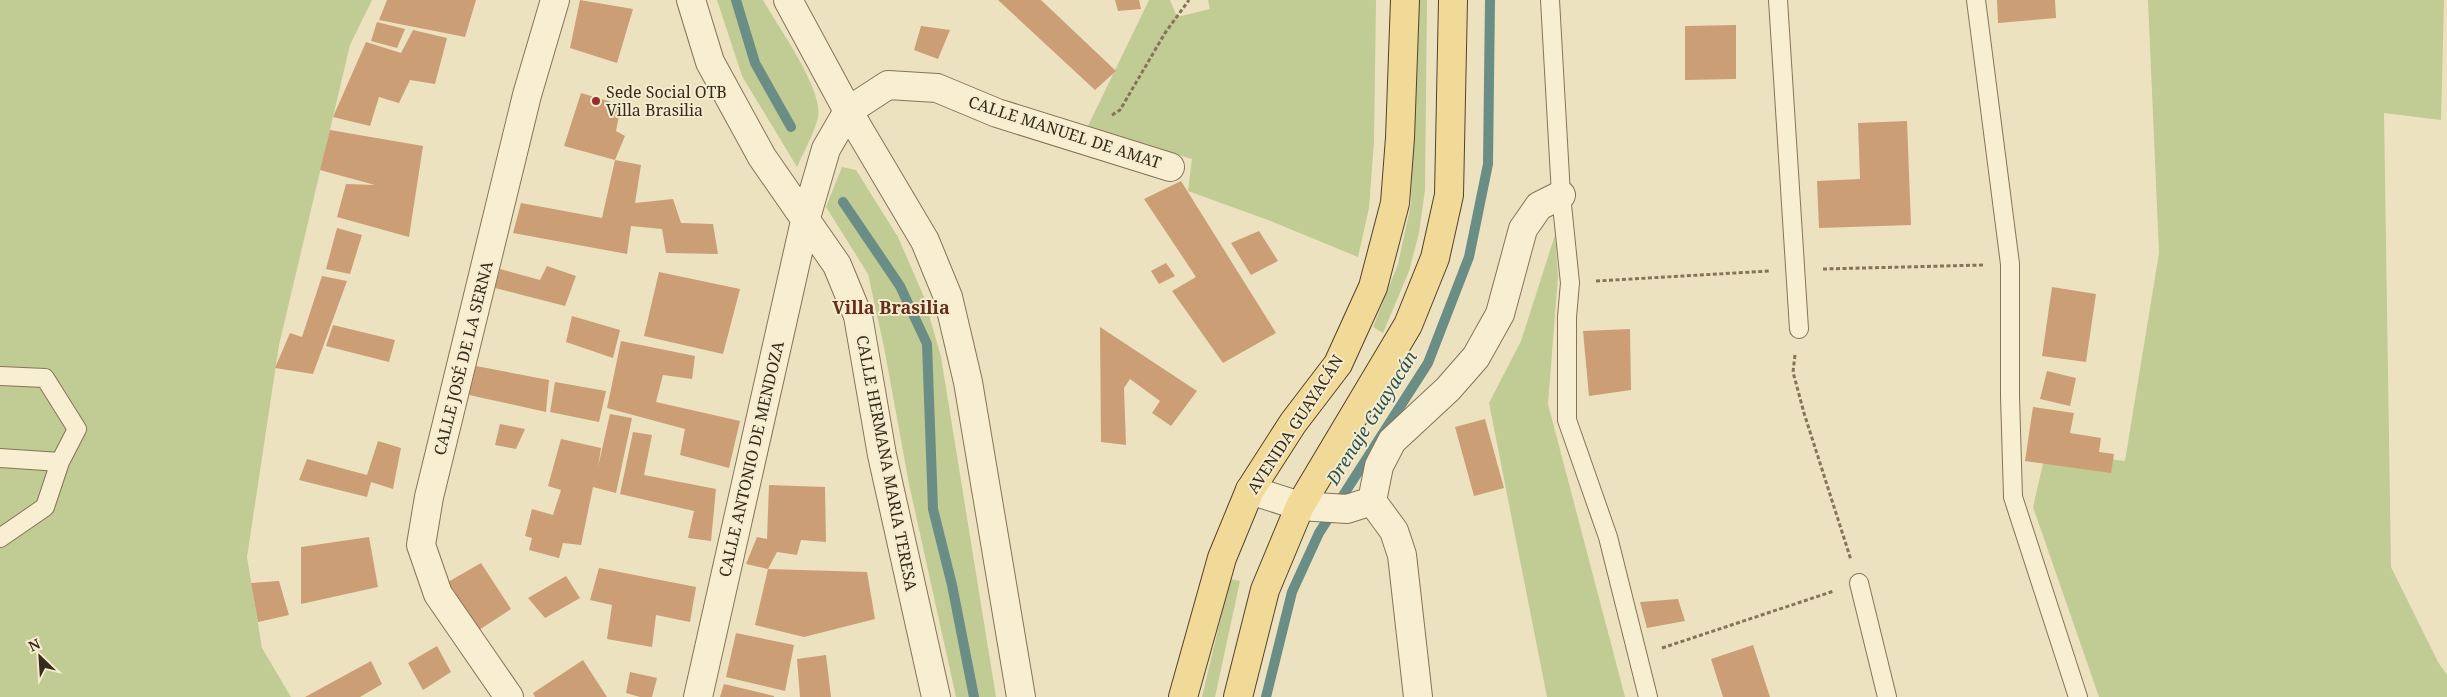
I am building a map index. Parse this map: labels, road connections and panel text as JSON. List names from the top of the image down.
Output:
{
  "streets": {
    "main road": ["AVENIDA GUAYACÁN"],
    "street": [
      "CALLE MANUEL DE AMAT",
      "CALLE JOSÉ DE LA SERNA",
      "CALLE ANTONIO DE MENDOZA",
      "CALLE HERMANA MARIA TERESA"
    ]
  },
  "crossings": [
    ["CALLE MANUEL DE AMAT", "CALLE ANTONIO DE MENDOZA"],
    ["CALLE MANUEL DE AMAT", "CALLE HERMANA MARIA TERESA"],
    ["CALLE ANTONIO DE MENDOZA", "CALLE HERMANA MARIA TERESA"]
  ],
  "districts": ["Villa Brasilia"],
  "water": ["Drenaje Guayacán"],
  "places": ["Sede Social OTB Villa Brasilia"],
  "north": "top left"
}
